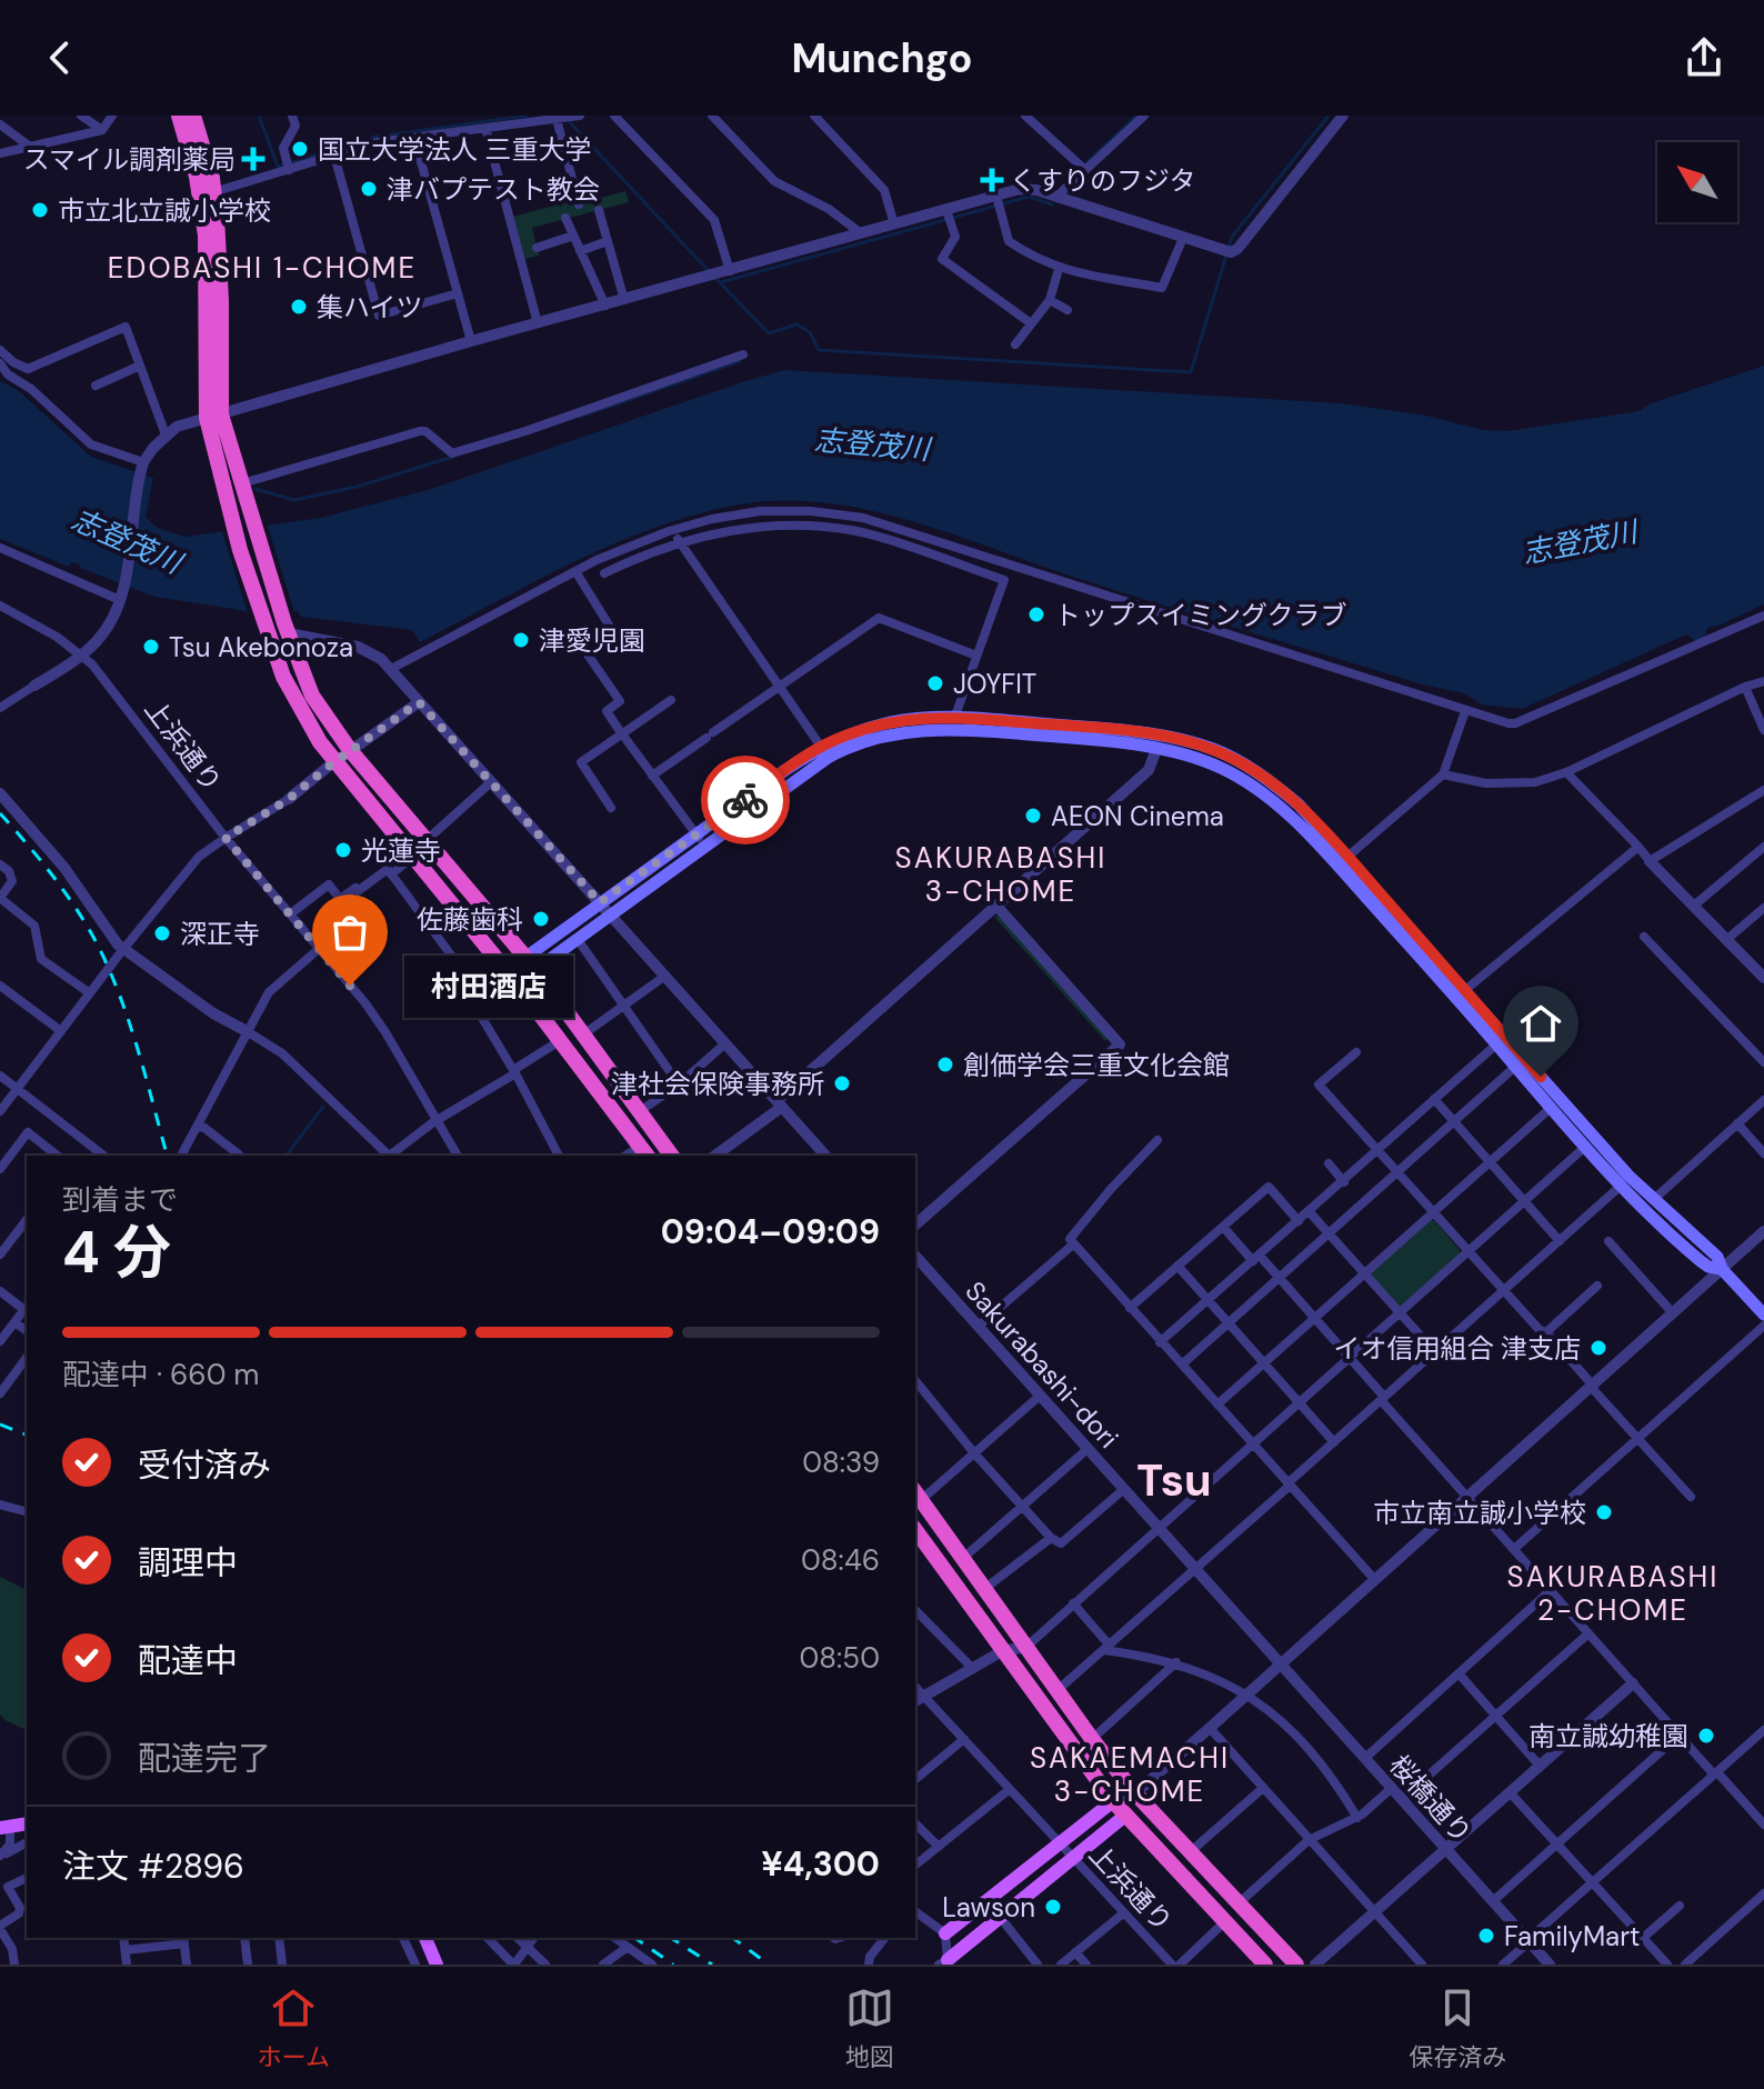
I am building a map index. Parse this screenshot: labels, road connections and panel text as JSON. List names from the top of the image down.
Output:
{
  "streets": {
    "street": ["上浜通り", "Sakurabashi-dori", "桜橋通り"]
  },
  "crossings": [
    ["Sakurabashi-dori", "桜橋通り"]
  ],
  "districts": [
    "EDOBASHI 1-CHOME",
    "SAKURABASHI 3-CHOME",
    "Tsu",
    "SAKURABASHI 2-CHOME",
    "SAKAEMACHI 3-CHOME"
  ],
  "water": ["志登茂川"],
  "places": {
    "other": [
      "国立大学法人 三重大学",
      "津バプテスト教会",
      "市立北立誠小学校",
      "集ハイツ",
      "トップスイミングクラブ",
      "津愛児園",
      "Tsu Akebonoza",
      "JOYFIT",
      "AEON Cinema",
      "光蓮寺",
      "佐藤歯科",
      "深正寺",
      "村田酒店",
      "創価学会三重文化会館",
      "津社会保険事務所",
      "イオ信用組合 津支店",
      "市立南立誠小学校",
      "南立誠幼稚園",
      "Lawson",
      "FamilyMart"
    ],
    "health": ["スマイル調剤薬局", "くすりのフジタ"]
  },
  "north": "top left",
  "page": {
    "header": "Munchgo",
    "bubble": "村田酒店",
    "heading": ["4 分", "到着まで", "09:04–09:09"],
    "panel": ["注文 #2896", "¥4,300"],
    "bar": "配達中 · 660 m",
    "list": [
      ["受付済み", "08:39"],
      ["調理中", "08:46"],
      ["配達中", "08:50"],
      "配達完了"
    ],
    "tabs": ["ホーム", "地図", "保存済み"]
  }
}
